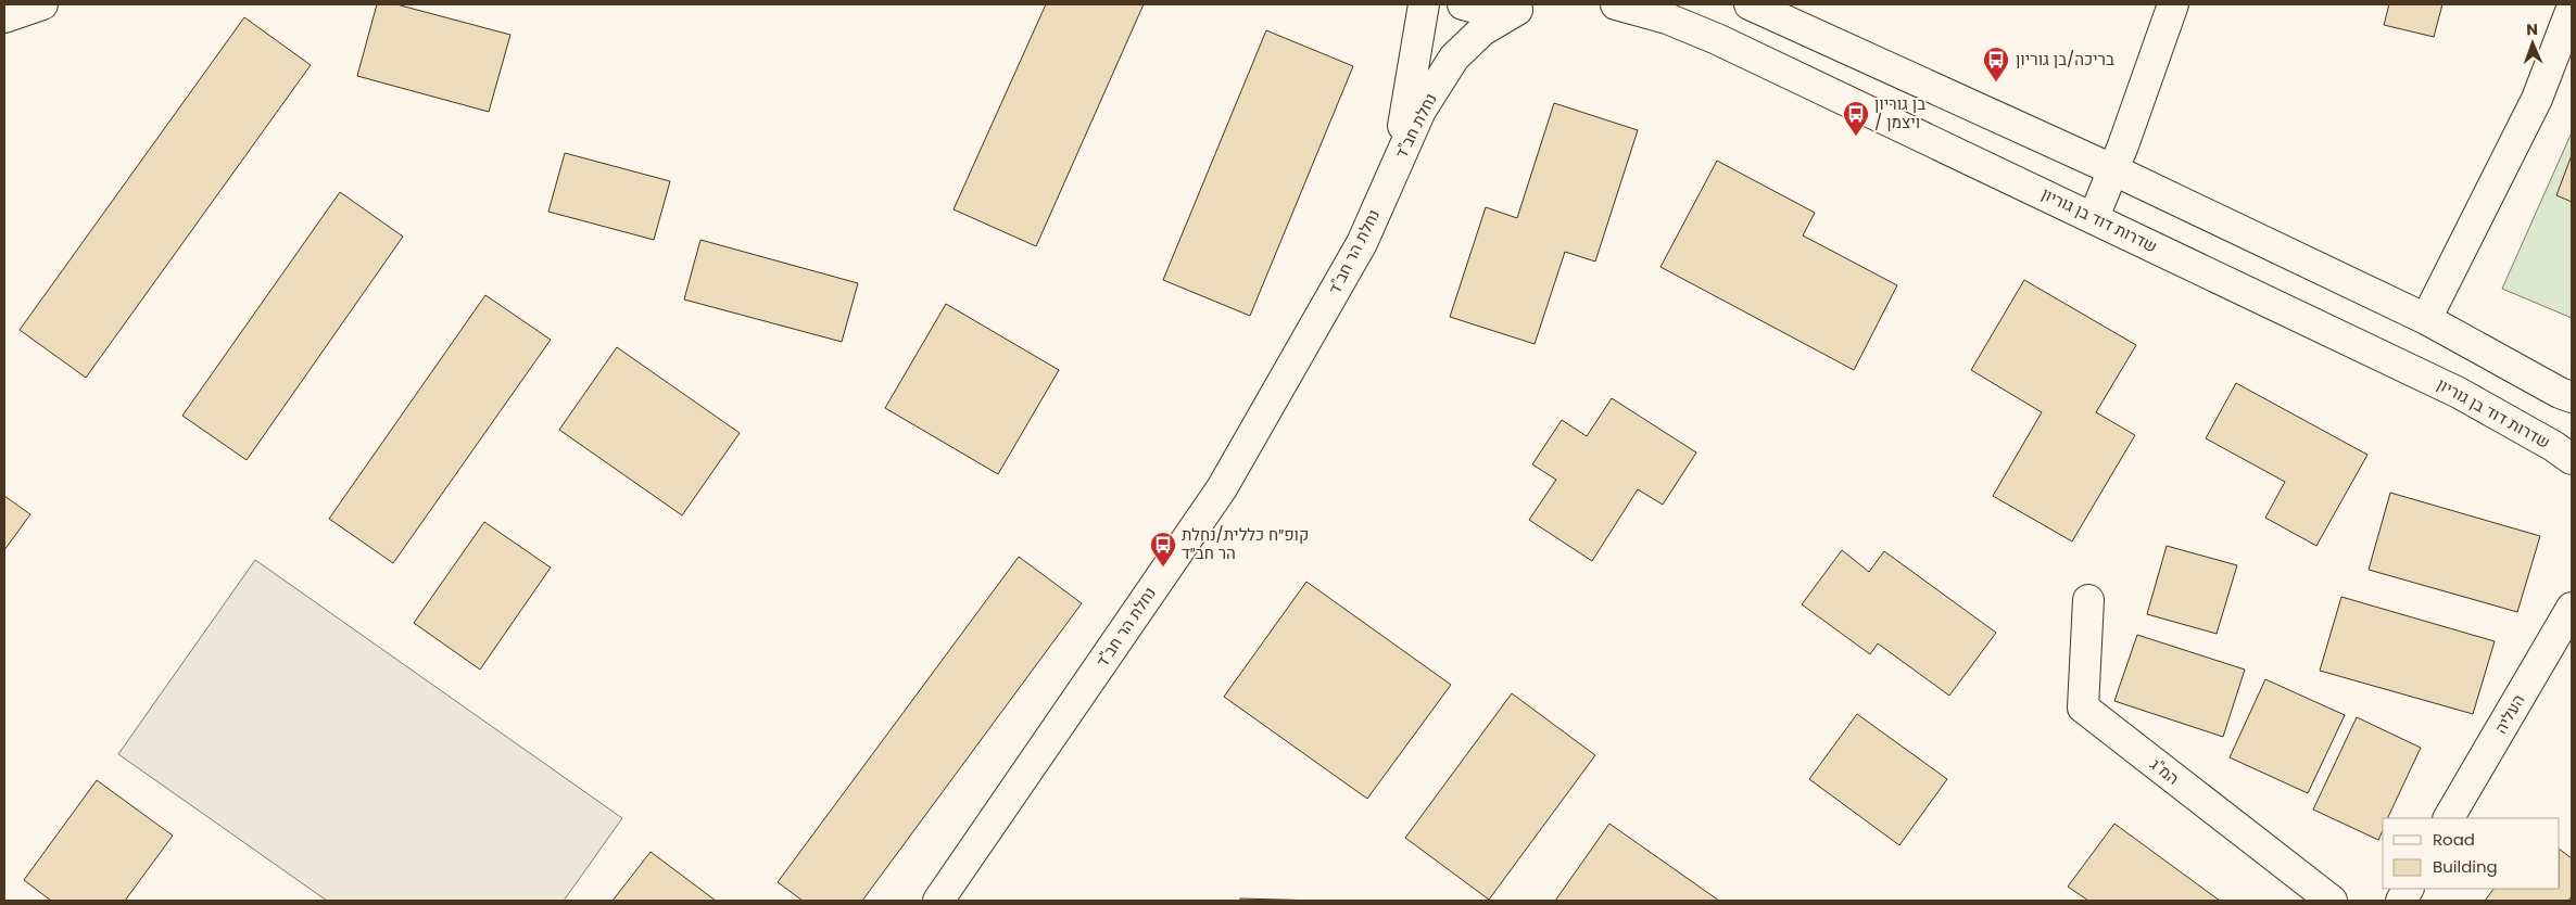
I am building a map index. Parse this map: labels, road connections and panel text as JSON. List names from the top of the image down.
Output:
{
  "streets": {
    "street": [
      "נחלת חב\"ד",
      "שדרות דוד בן גוריון",
      "נחלת הר חב\"ד",
      "העליה",
      "המ\"ג"
    ]
  },
  "crossings": [
    ["נחלת חב\"ד", "נחלת הר חב\"ד"]
  ],
  "places": {
    "bus stop": ["בריכה/בן גוריון", "בן גוריון / ויצמן", "קופ״ח כללית/נחלת הר חב״ד"]
  },
  "legend": ["Road", "Building"],
  "north": "top"
}
